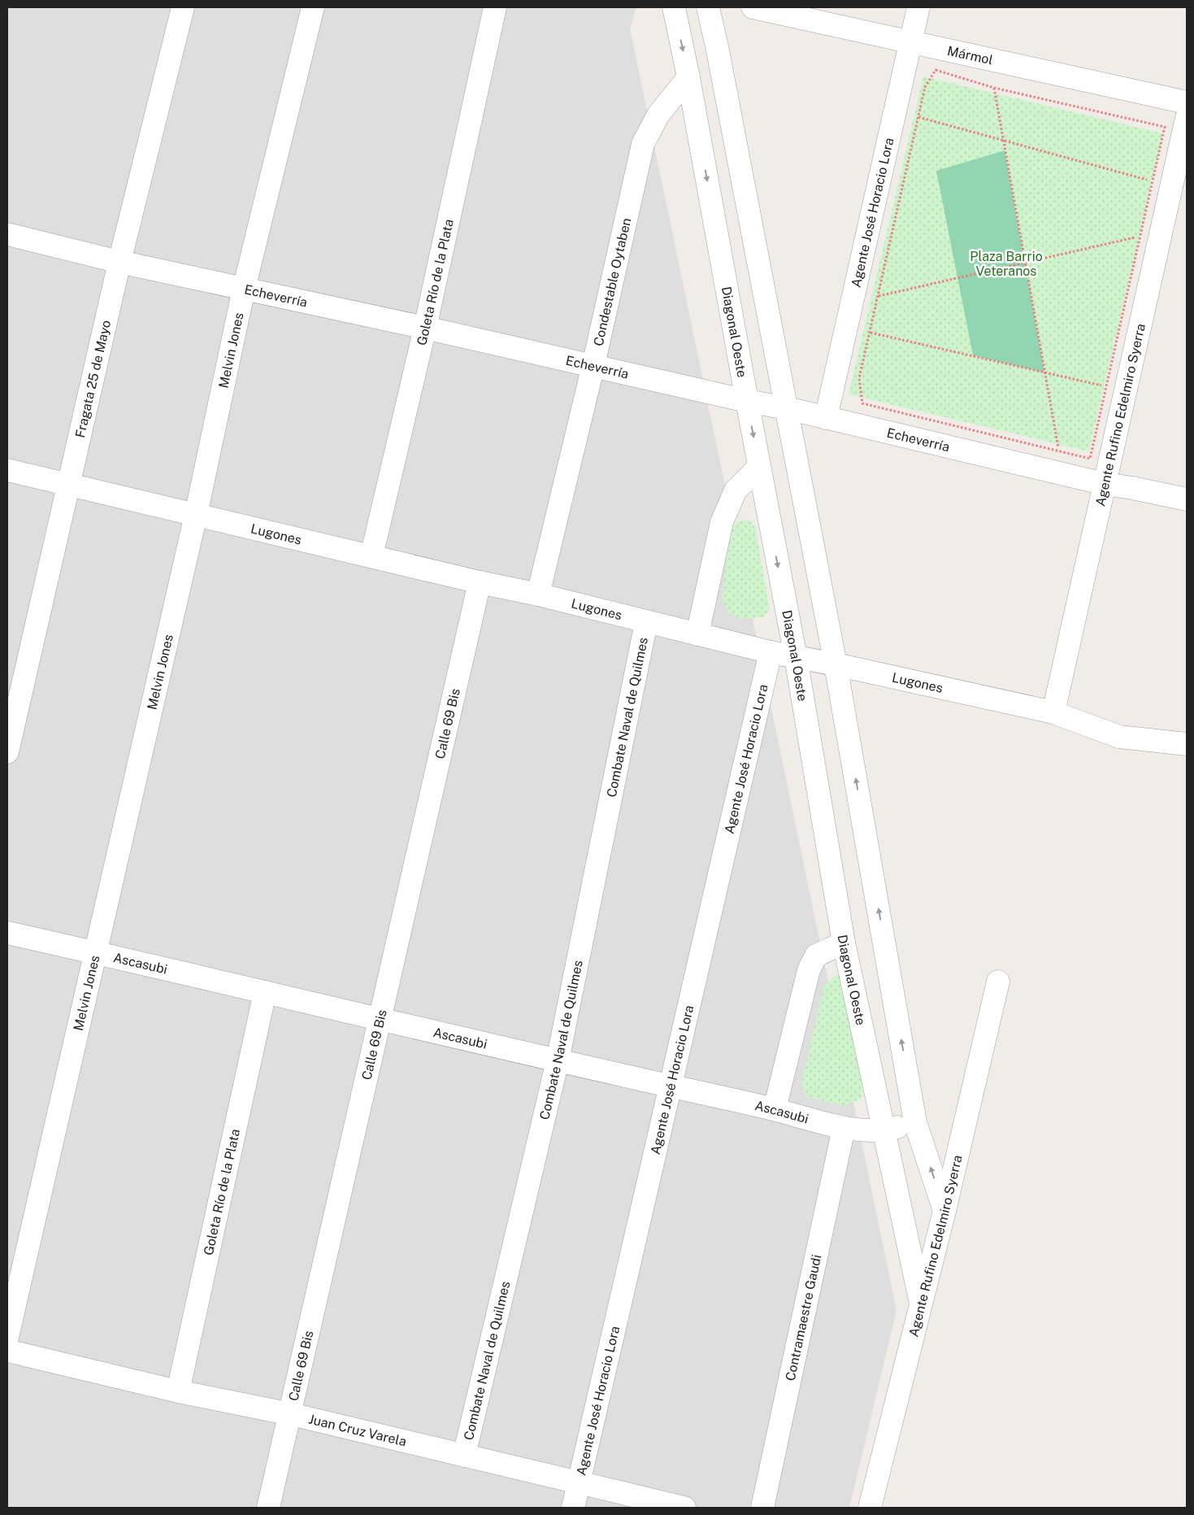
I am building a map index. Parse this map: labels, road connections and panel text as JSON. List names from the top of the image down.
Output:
{
  "streets": {
    "street": [
      "Mármol",
      "Agente José Horacio Lora",
      "Goleta Río de la Plata",
      "Condestable Oytaben",
      "Echeverría",
      "Diagonal Oeste",
      "Melvin Jones",
      "Fragata 25 de Mayo",
      "Agente Rufino Edelmiro Syerra",
      "Lugones",
      "Combate Naval de Quilmes",
      "Calle 69 Bis",
      "Ascasubi",
      "Contramaestre Gaudi",
      "Juan Cruz Varela"
    ]
  },
  "crossings": [
    ["Mármol", "Agente José Horacio Lora"],
    ["Agente José Horacio Lora", "Echeverría"],
    ["Agente José Horacio Lora", "Lugones"],
    ["Agente José Horacio Lora", "Ascasubi"],
    ["Agente José Horacio Lora", "Juan Cruz Varela"],
    ["Goleta Río de la Plata", "Echeverría"],
    ["Goleta Río de la Plata", "Lugones"],
    ["Goleta Río de la Plata", "Ascasubi"],
    ["Goleta Río de la Plata", "Juan Cruz Varela"],
    ["Condestable Oytaben", "Echeverría"],
    ["Condestable Oytaben", "Diagonal Oeste"],
    ["Condestable Oytaben", "Lugones"],
    ["Echeverría", "Diagonal Oeste"],
    ["Echeverría", "Melvin Jones"],
    ["Echeverría", "Fragata 25 de Mayo"],
    ["Echeverría", "Agente Rufino Edelmiro Syerra"],
    ["Diagonal Oeste", "Agente Rufino Edelmiro Syerra"],
    ["Diagonal Oeste", "Lugones"],
    ["Diagonal Oeste", "Ascasubi"],
    ["Melvin Jones", "Lugones"],
    ["Melvin Jones", "Ascasubi"],
    ["Fragata 25 de Mayo", "Lugones"],
    ["Agente Rufino Edelmiro Syerra", "Lugones"],
    ["Lugones", "Combate Naval de Quilmes"],
    ["Lugones", "Calle 69 Bis"],
    ["Combate Naval de Quilmes", "Ascasubi"],
    ["Combate Naval de Quilmes", "Juan Cruz Varela"],
    ["Calle 69 Bis", "Ascasubi"],
    ["Calle 69 Bis", "Juan Cruz Varela"],
    ["Ascasubi", "Contramaestre Gaudi"]
  ],
  "parks": ["Plaza Barrio Veteranos"]
}
